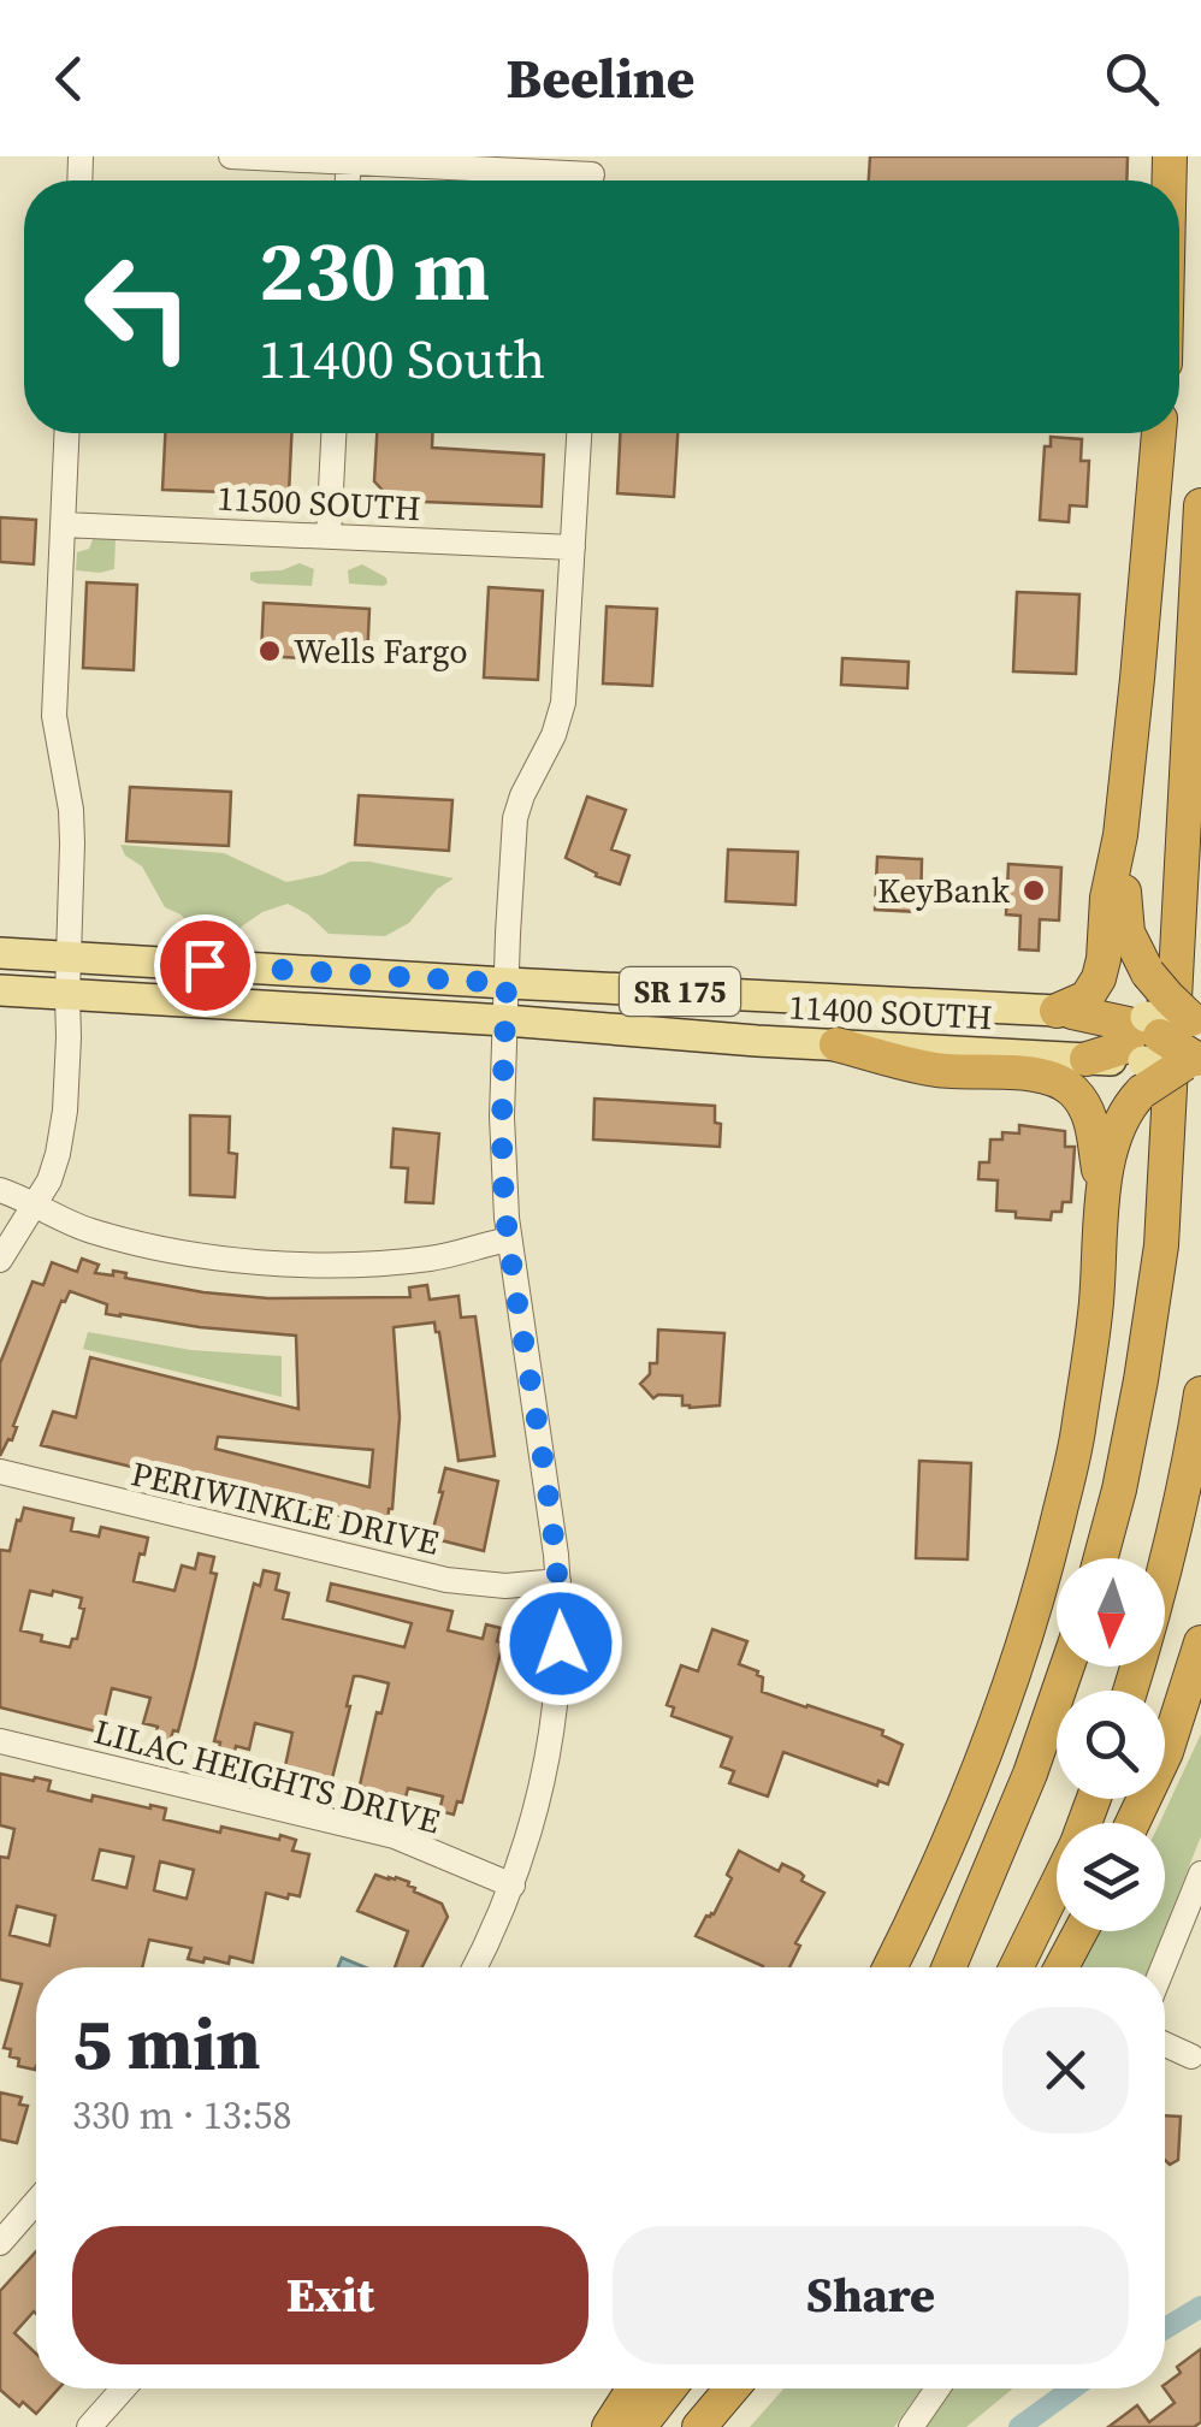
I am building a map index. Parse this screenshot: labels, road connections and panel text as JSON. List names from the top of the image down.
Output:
{
  "streets": {
    "main road": ["SR 175", "11400 SOUTH"],
    "street": ["11500 SOUTH", "PERIWINKLE DRIVE", "LILAC HEIGHTS DRIVE"]
  },
  "places": ["Wells Fargo", "KeyBank"],
  "north": "bottom",
  "page": {
    "header": "Beeline",
    "turn": ["230 m", "11400 South"],
    "heading": ["5 min", "330 m · 13:58"],
    "buttons": ["Exit", "Share"]
  }
}
